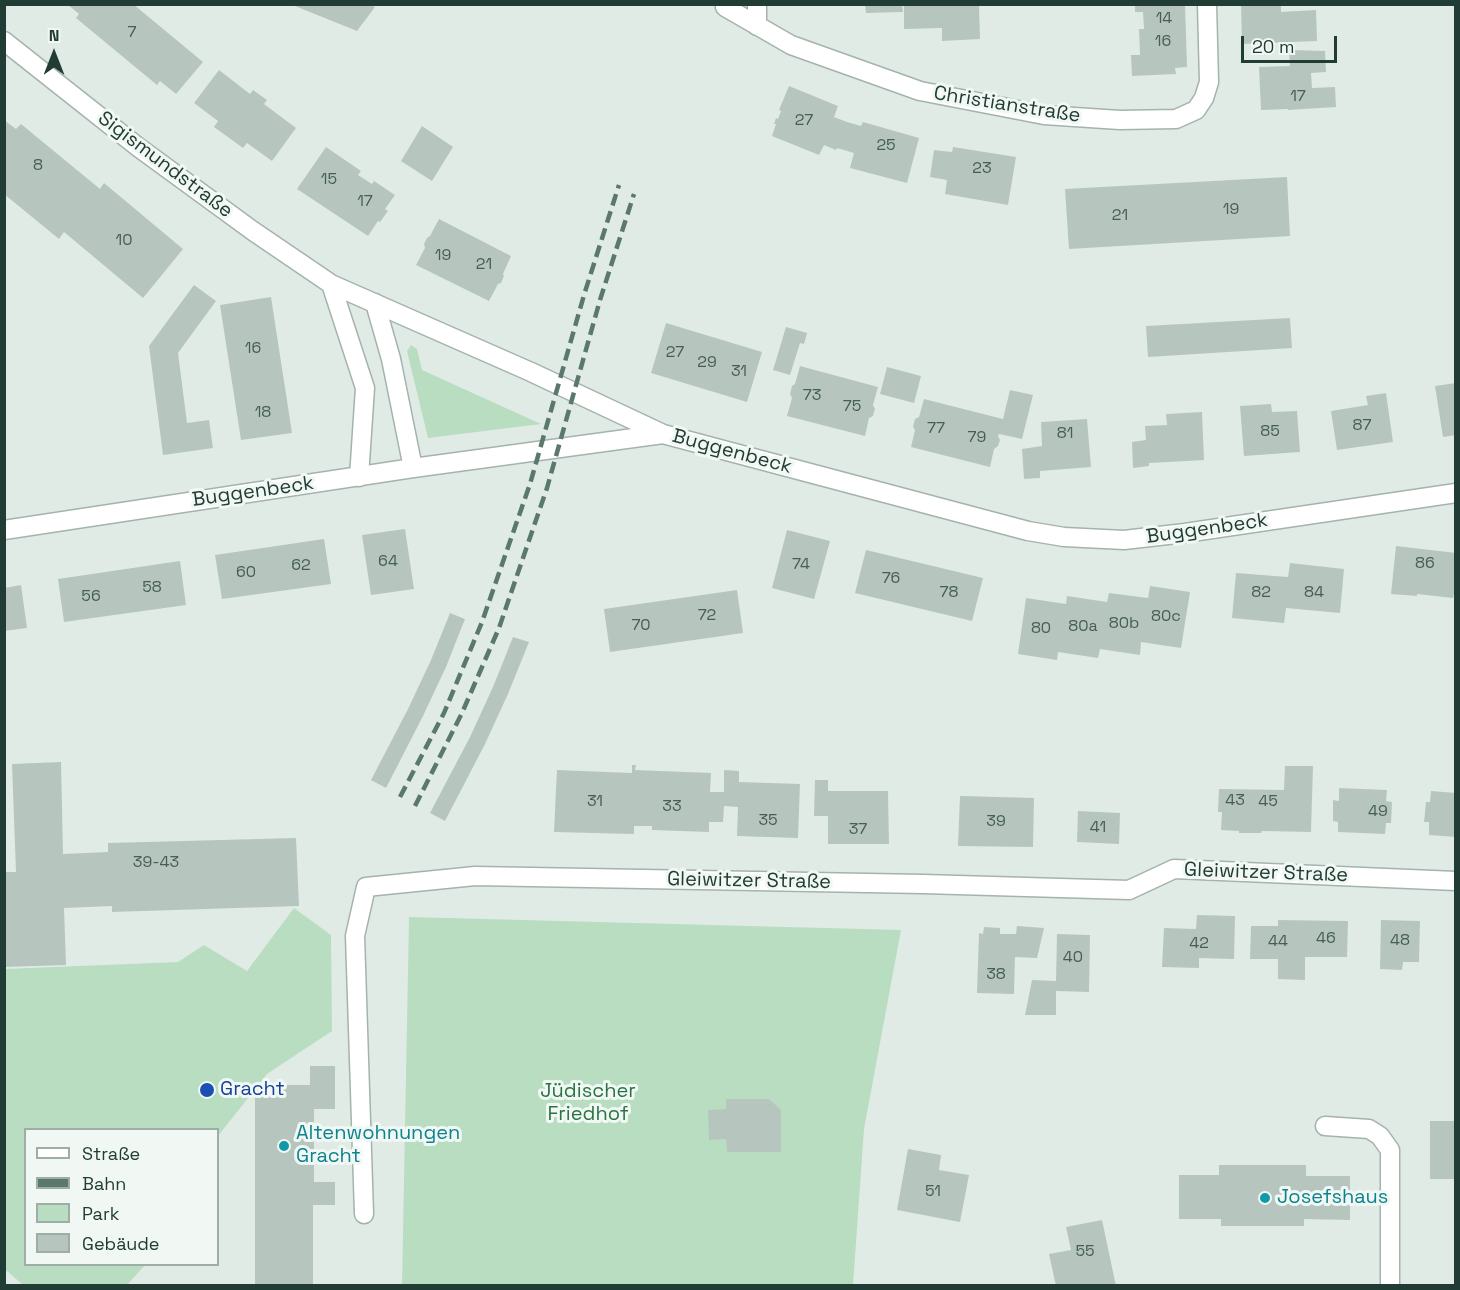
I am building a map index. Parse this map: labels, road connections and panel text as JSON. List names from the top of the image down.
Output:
{
  "streets": {
    "street": [
      "Christianstraße",
      "Sigismundstraße",
      "Buggenbeck",
      "Gleiwitzer Straße"
    ]
  },
  "crossings": [
    ["Sigismundstraße", "Buggenbeck"]
  ],
  "parks": ["Jüdischer Friedhof"],
  "places": ["Gracht", "Altenwohnungen Gracht", "Josefshaus"],
  "house_numbers": [
    "14",
    "7",
    "16",
    "17",
    "27",
    "25",
    "8",
    "23",
    "15",
    "17",
    "19",
    "21",
    "10",
    "19",
    "21",
    "16",
    "27",
    "29",
    "31",
    "73",
    "75",
    "18",
    "87",
    "77",
    "85",
    "81",
    "79",
    "64",
    "86",
    "74",
    "62",
    "60",
    "76",
    "58",
    "78",
    "82",
    "84",
    "56",
    "72",
    "80c",
    "80b",
    "70",
    "80a",
    "80",
    "43",
    "31",
    "45",
    "33",
    "49",
    "35",
    "39",
    "41",
    "37",
    "39-43",
    "46",
    "48",
    "44",
    "42",
    "40",
    "38",
    "51",
    "55"
  ],
  "legend": [
    "Straße",
    "Bahn",
    "Park",
    "Gebäude"
  ],
  "scale_bar": "20 m",
  "north": "top"
}
